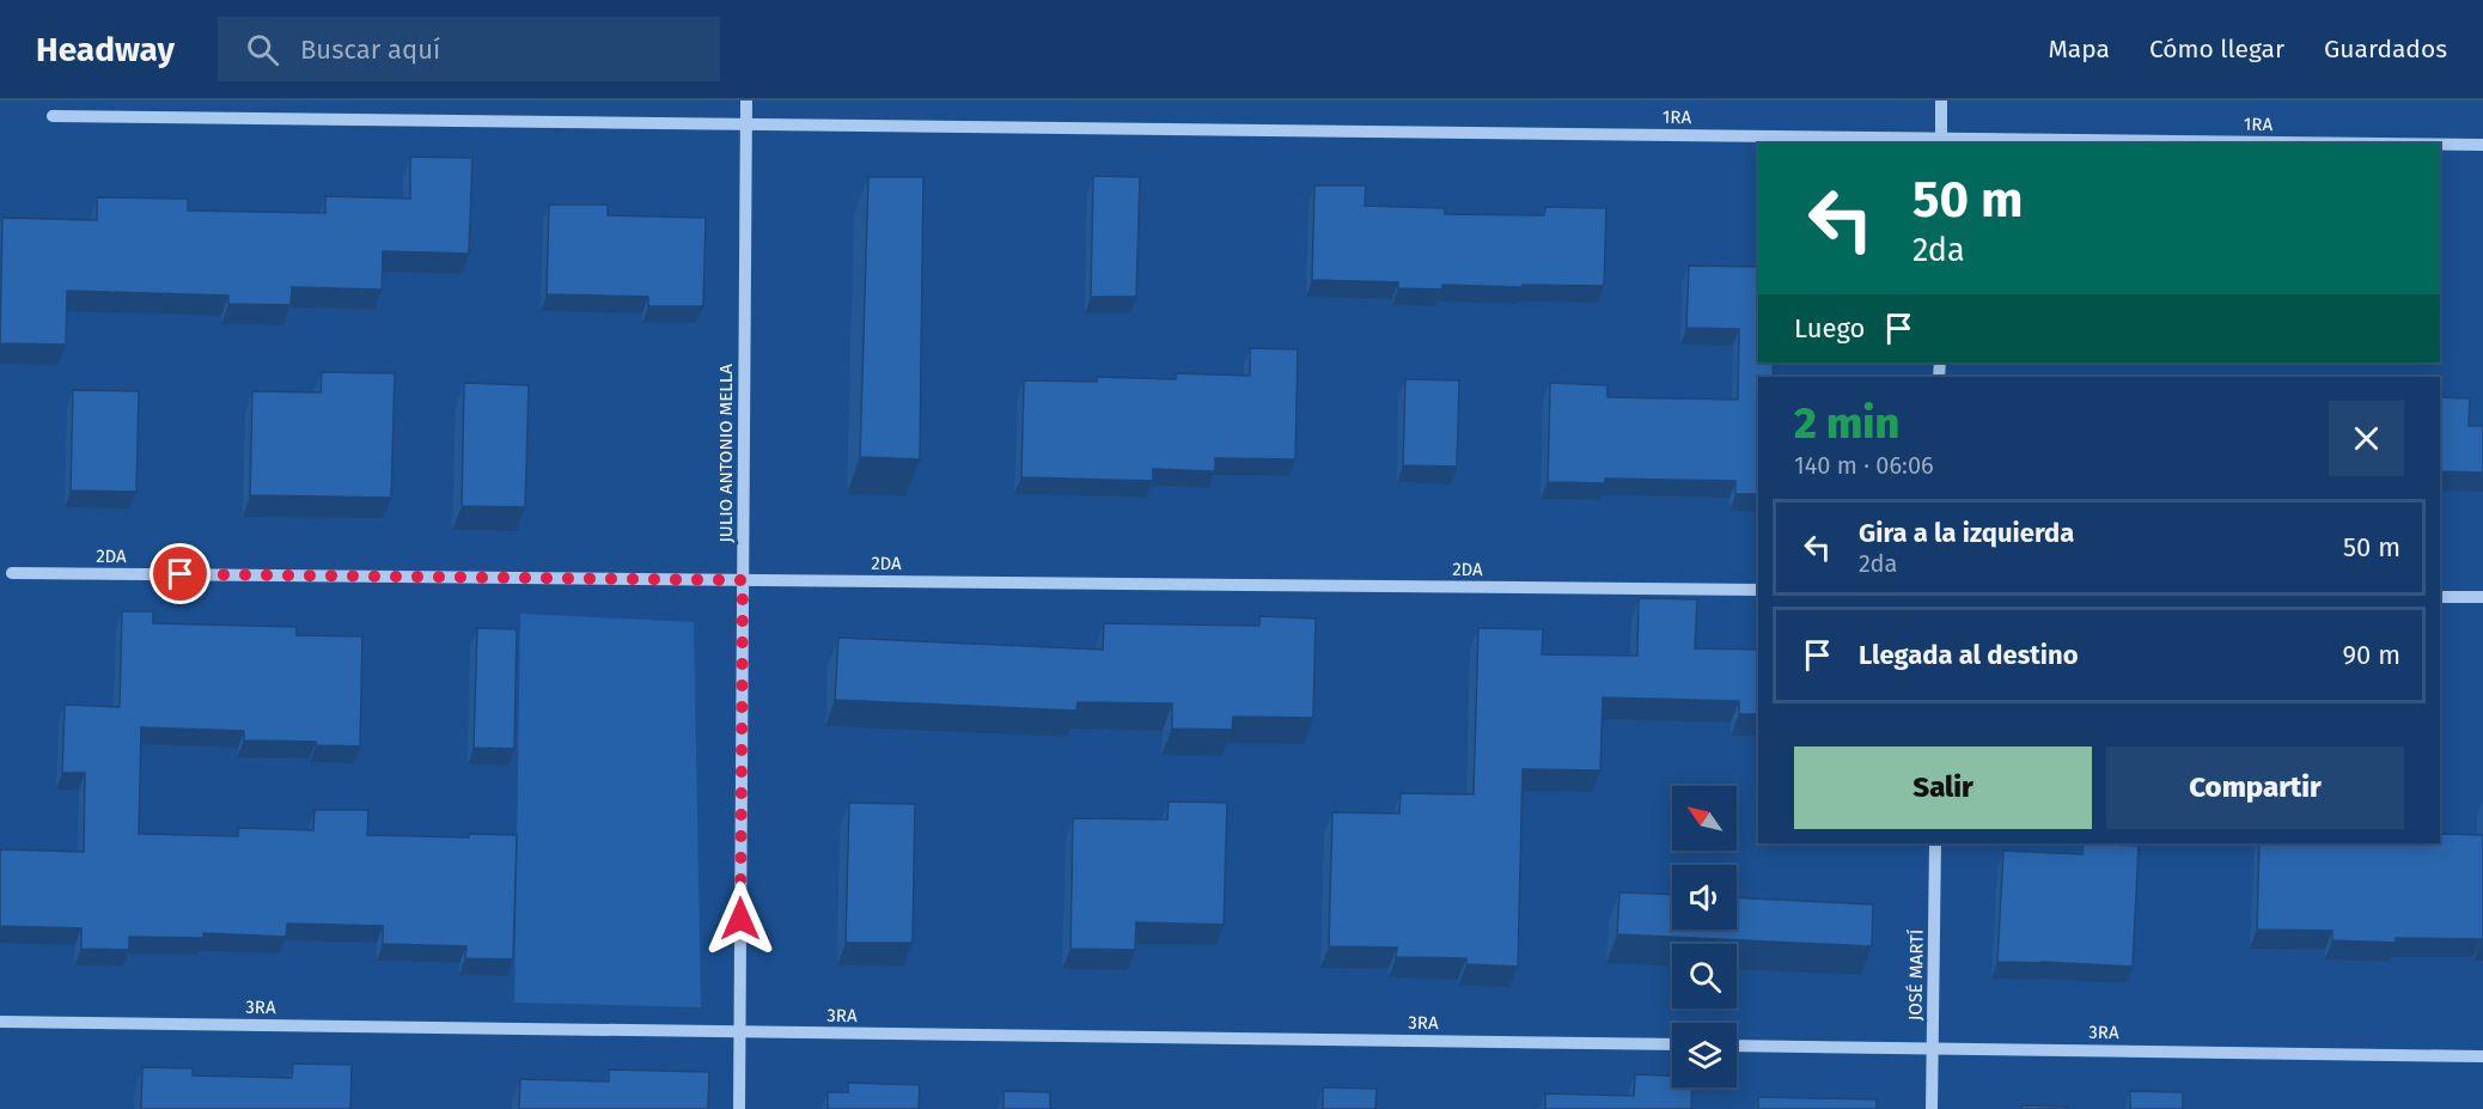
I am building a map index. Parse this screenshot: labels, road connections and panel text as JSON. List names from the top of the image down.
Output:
{
  "streets": {
    "street": [
      "1RA",
      "JULIO ANTONIO MELLA",
      "2DA",
      "JOSÉ MARTÍ",
      "3RA"
    ]
  },
  "crossings": [
    ["1RA", "JULIO ANTONIO MELLA"],
    ["JULIO ANTONIO MELLA", "2DA"],
    ["JULIO ANTONIO MELLA", "3RA"],
    ["JOSÉ MARTÍ", "3RA"]
  ],
  "north": "top left",
  "page": {
    "header": "Headway",
    "search": "Buscar aquí",
    "nav": ["Mapa", "Cómo llegar", "Guardados"],
    "turn": ["50 m", "2da"],
    "then": "Luego",
    "heading": ["2 min", "140 m · 06:06"],
    "list": [
      {
        "name": "Gira a la izquierda",
        "note": "2da",
        "value": "50 m"
      },
      {
        "name": "Llegada al destino",
        "value": "90 m"
      }
    ],
    "buttons": ["Salir", "Compartir"]
  }
}
